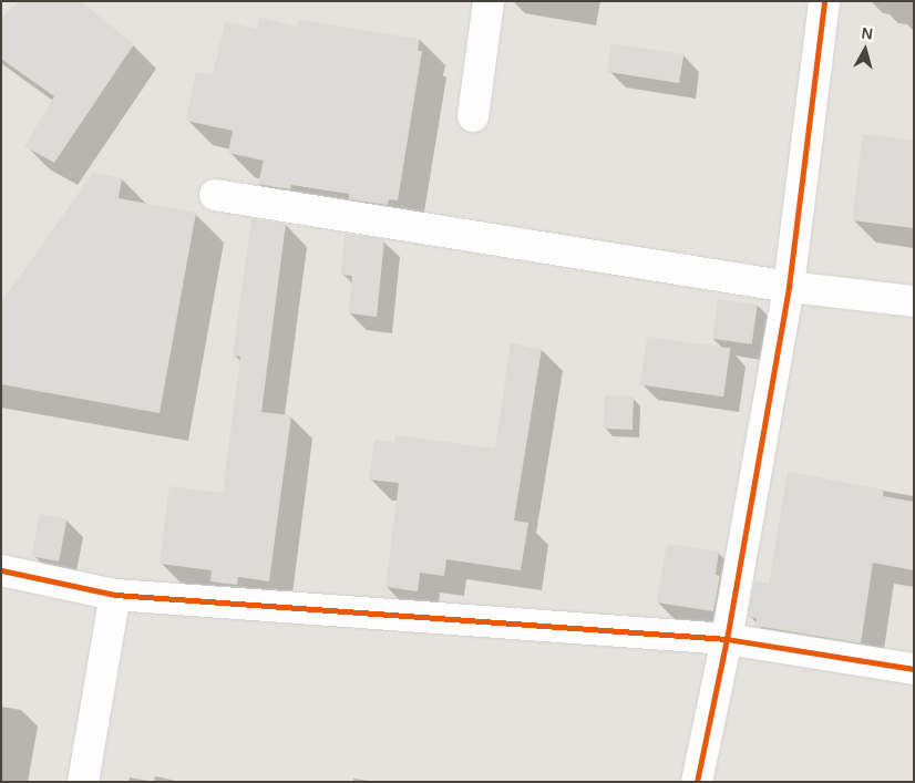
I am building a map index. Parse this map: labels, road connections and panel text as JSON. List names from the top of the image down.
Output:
{
  "north": "top"
}
